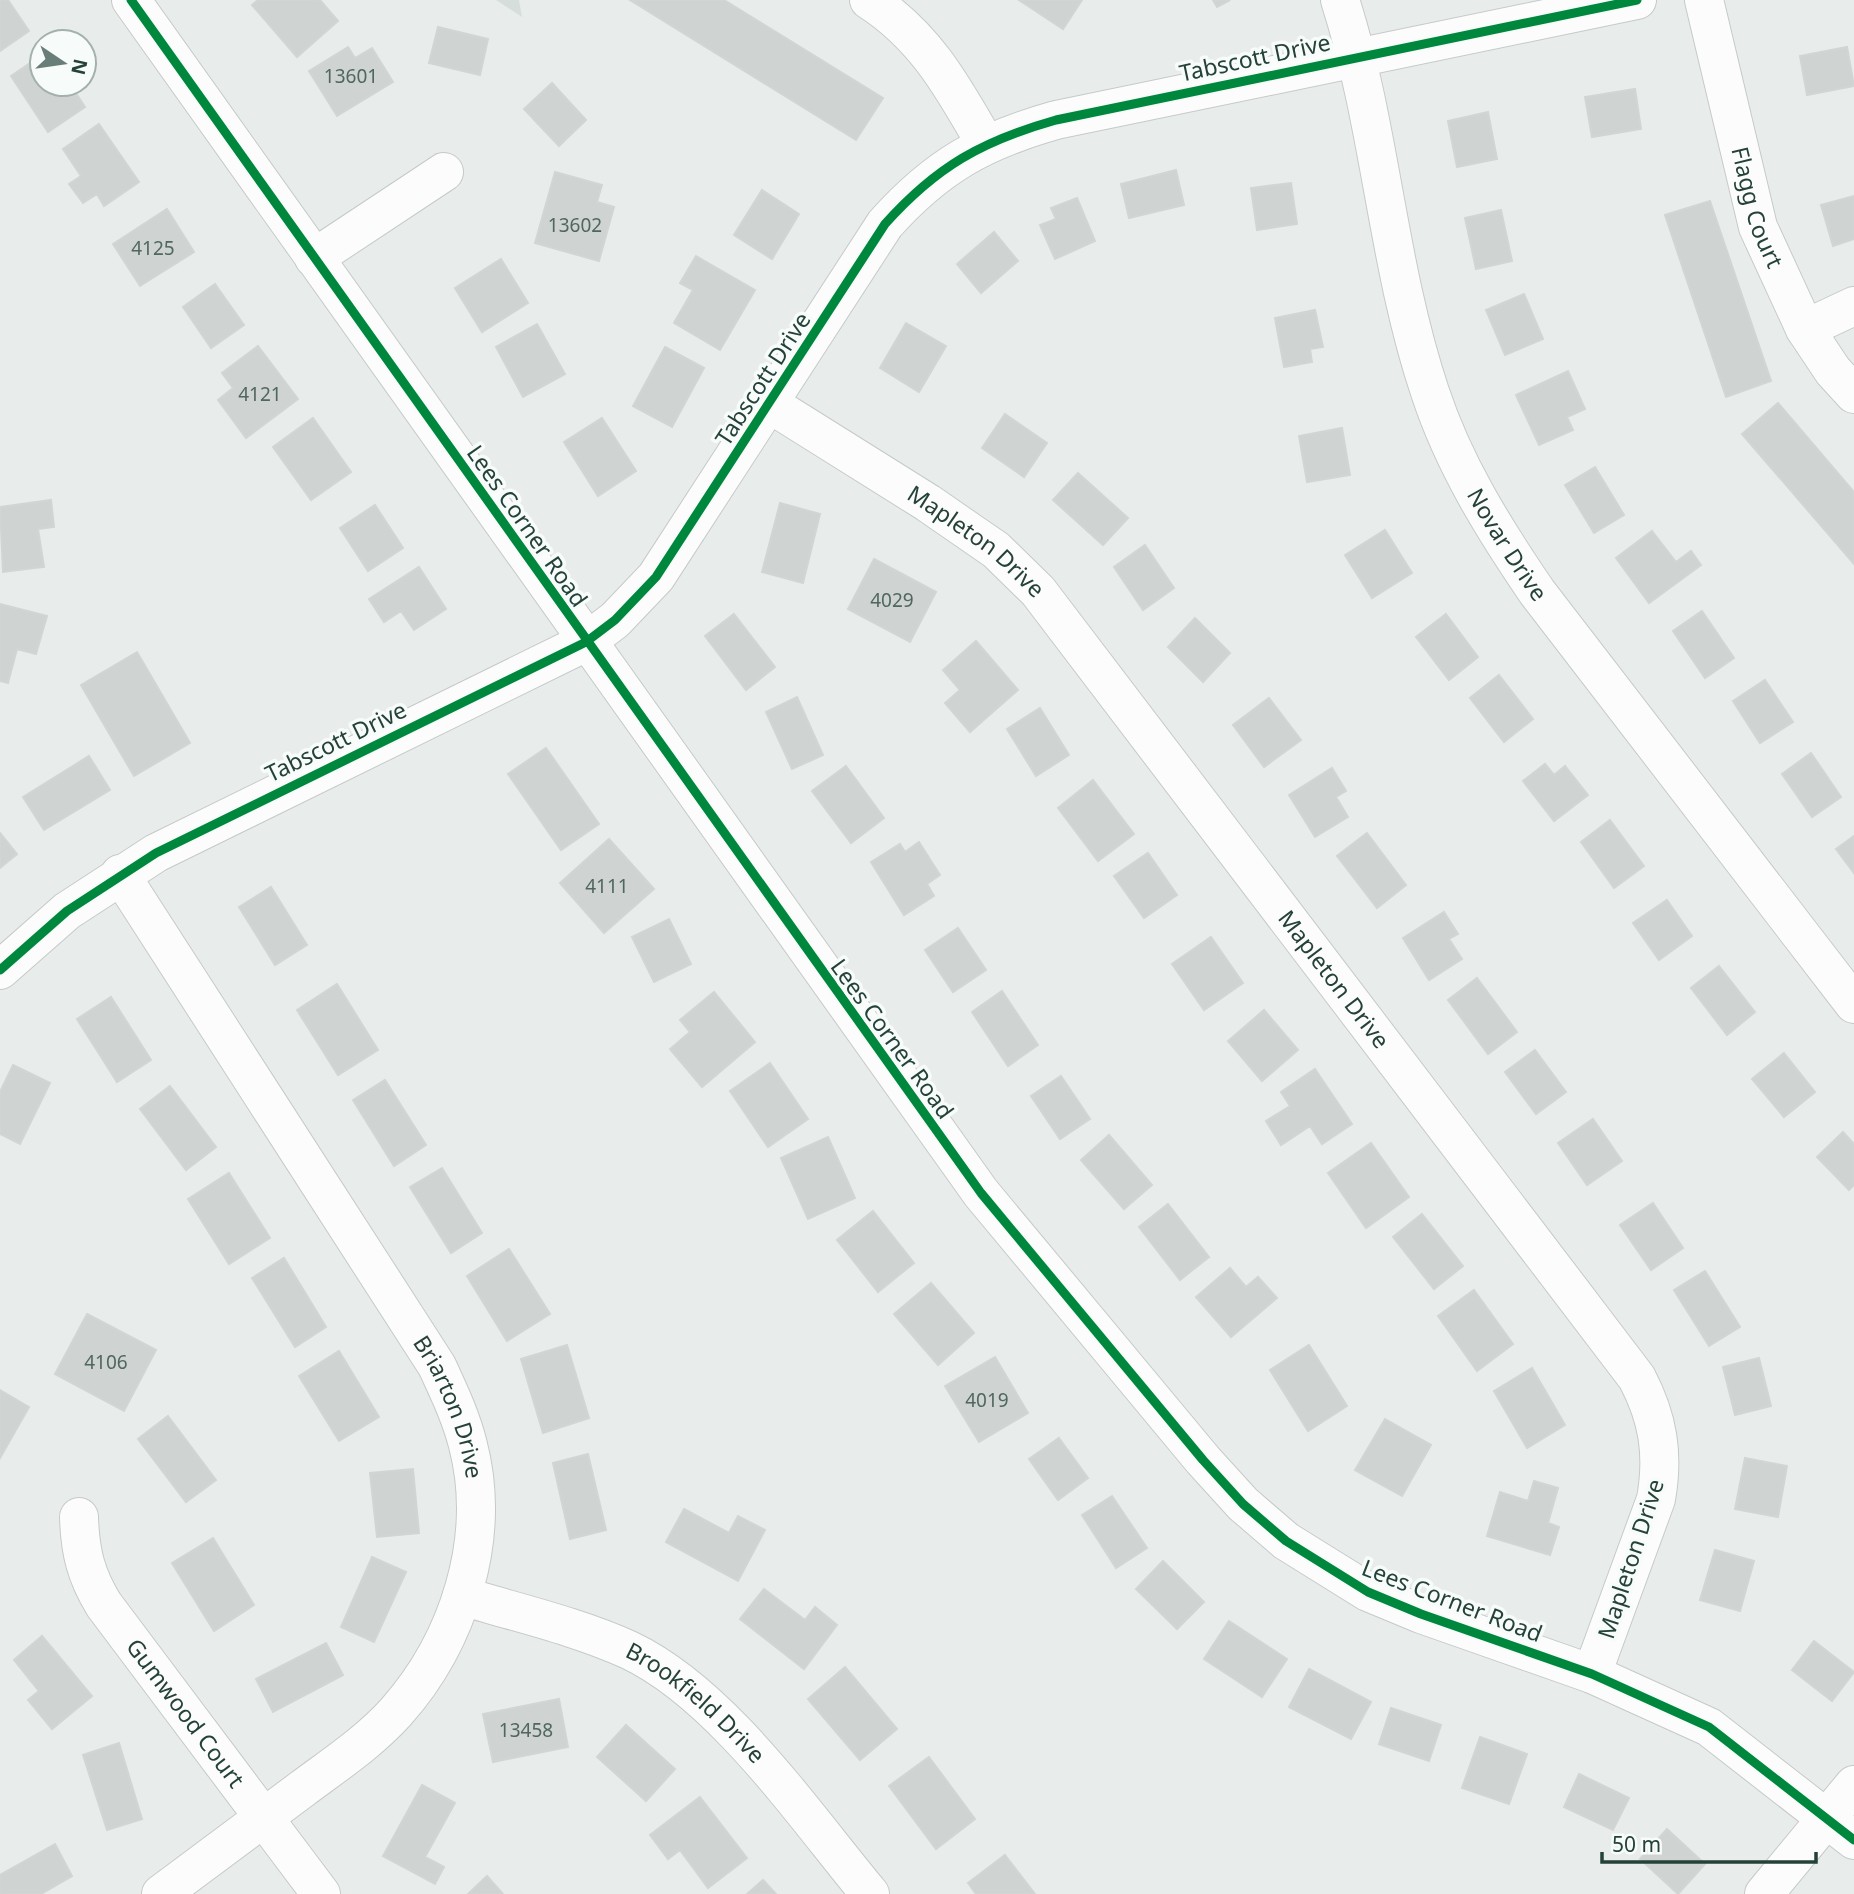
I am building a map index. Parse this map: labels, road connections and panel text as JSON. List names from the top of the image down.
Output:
{
  "streets": {
    "street": [
      "Tabscott Drive",
      "Flagg Court",
      "Lees Corner Road",
      "Mapleton Drive",
      "Novar Drive",
      "Briarton Drive",
      "Brookfield Drive",
      "Gumwood Court"
    ]
  },
  "crossings": [
    ["Tabscott Drive", "Lees Corner Road"],
    ["Tabscott Drive", "Mapleton Drive"],
    ["Tabscott Drive", "Novar Drive"],
    ["Tabscott Drive", "Briarton Drive"],
    ["Lees Corner Road", "Mapleton Drive"],
    ["Briarton Drive", "Brookfield Drive"],
    ["Briarton Drive", "Gumwood Court"]
  ],
  "house_numbers": [
    "13601",
    "13602",
    "4125",
    "4121",
    "4029",
    "4111",
    "4106",
    "4019",
    "13458"
  ],
  "scale_bar": "50 m",
  "north": "right"
}
